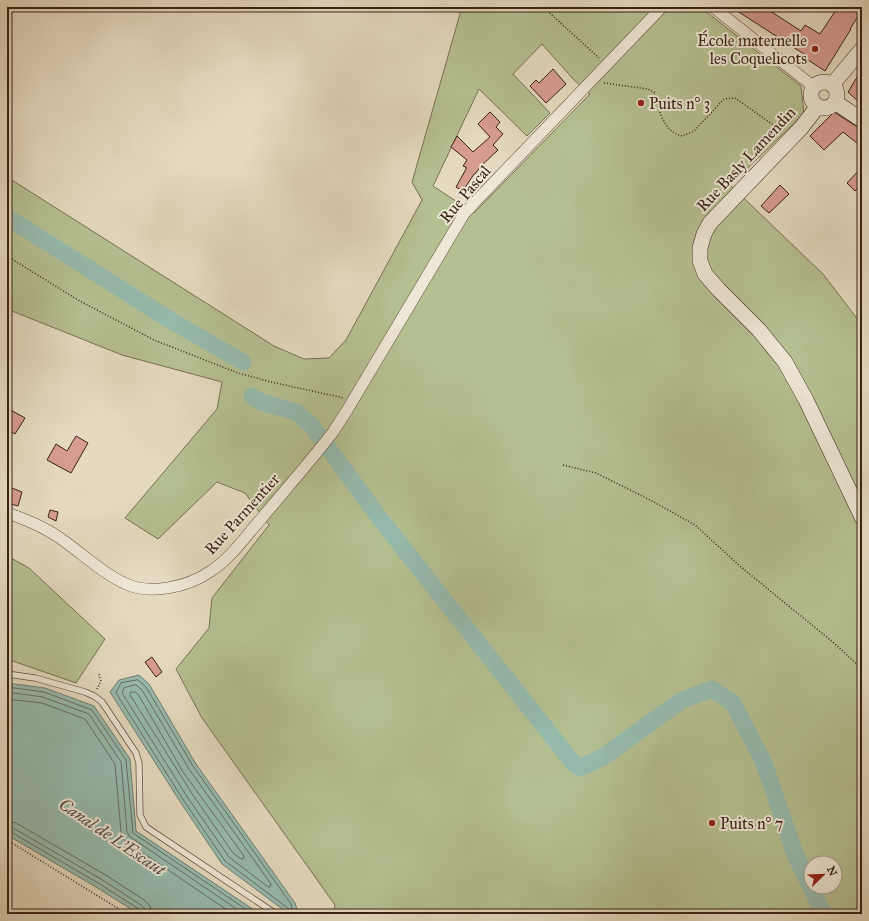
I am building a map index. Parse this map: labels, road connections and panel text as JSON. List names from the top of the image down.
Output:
{
  "streets": {
    "street": ["Rue Basly Lamendin", "Rue Pascal", "Rue Parmentier"]
  },
  "crossings": [
    ["Rue Pascal", "Rue Parmentier"]
  ],
  "water": ["Canal de L'Escaut"],
  "places": ["École maternelle les Coquelicots", "Puits n° 3", "Puits n° 7"],
  "north": "top right"
}
